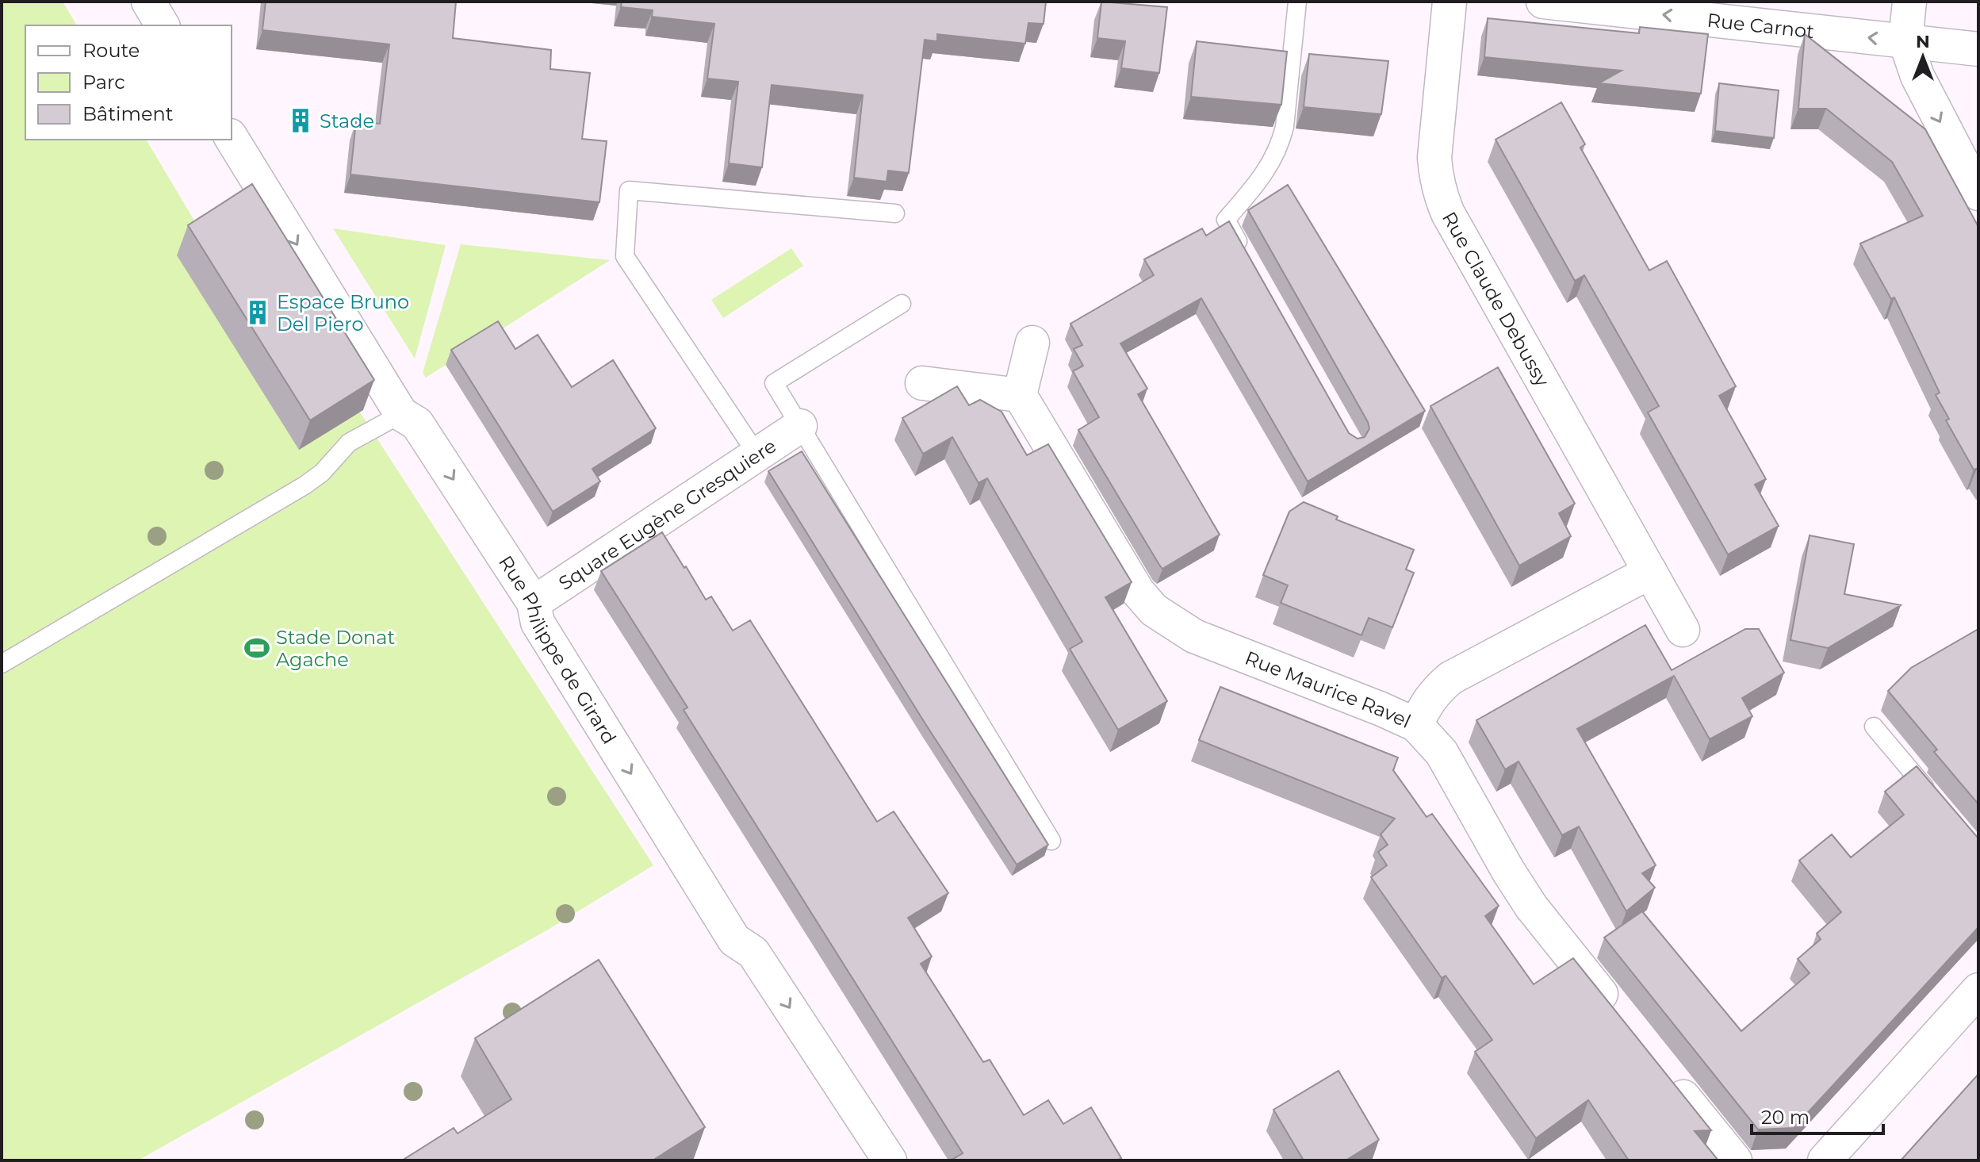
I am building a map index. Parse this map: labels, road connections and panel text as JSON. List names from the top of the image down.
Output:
{
  "streets": {
    "street": [
      "Rue Carnot",
      "Rue Claude Debussy",
      "Square Eugène Gresquiere",
      "Rue Philippe de Girard",
      "Rue Maurice Ravel"
    ]
  },
  "crossings": [
    ["Square Eugène Gresquiere", "Rue Philippe de Girard"]
  ],
  "one_way": ["Rue Carnot", "Rue Philippe de Girard"],
  "places": {
    "building": ["Stade", "Espace Bruno Del Piero"],
    "sports": ["Stade Donat Agache"]
  },
  "legend": ["Route", "Parc", "Bâtiment"],
  "scale_bar": "20 m",
  "north": "top"
}
